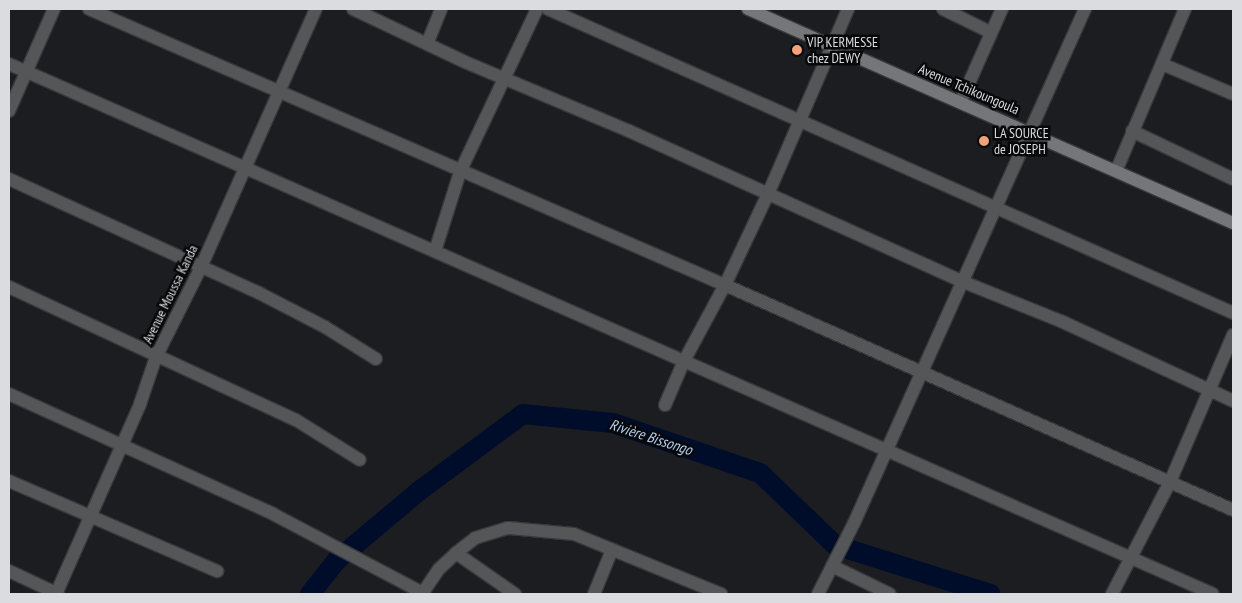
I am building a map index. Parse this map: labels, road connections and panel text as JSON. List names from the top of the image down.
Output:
{
  "streets": {
    "street": ["Avenue Tchikoungoula", "Avenue Moussa Kanda"]
  },
  "water": ["Rivière Bissongo"],
  "places": ["VIP KERMESSE chez DEWY", "LA SOURCE de JOSEPH"]
}
